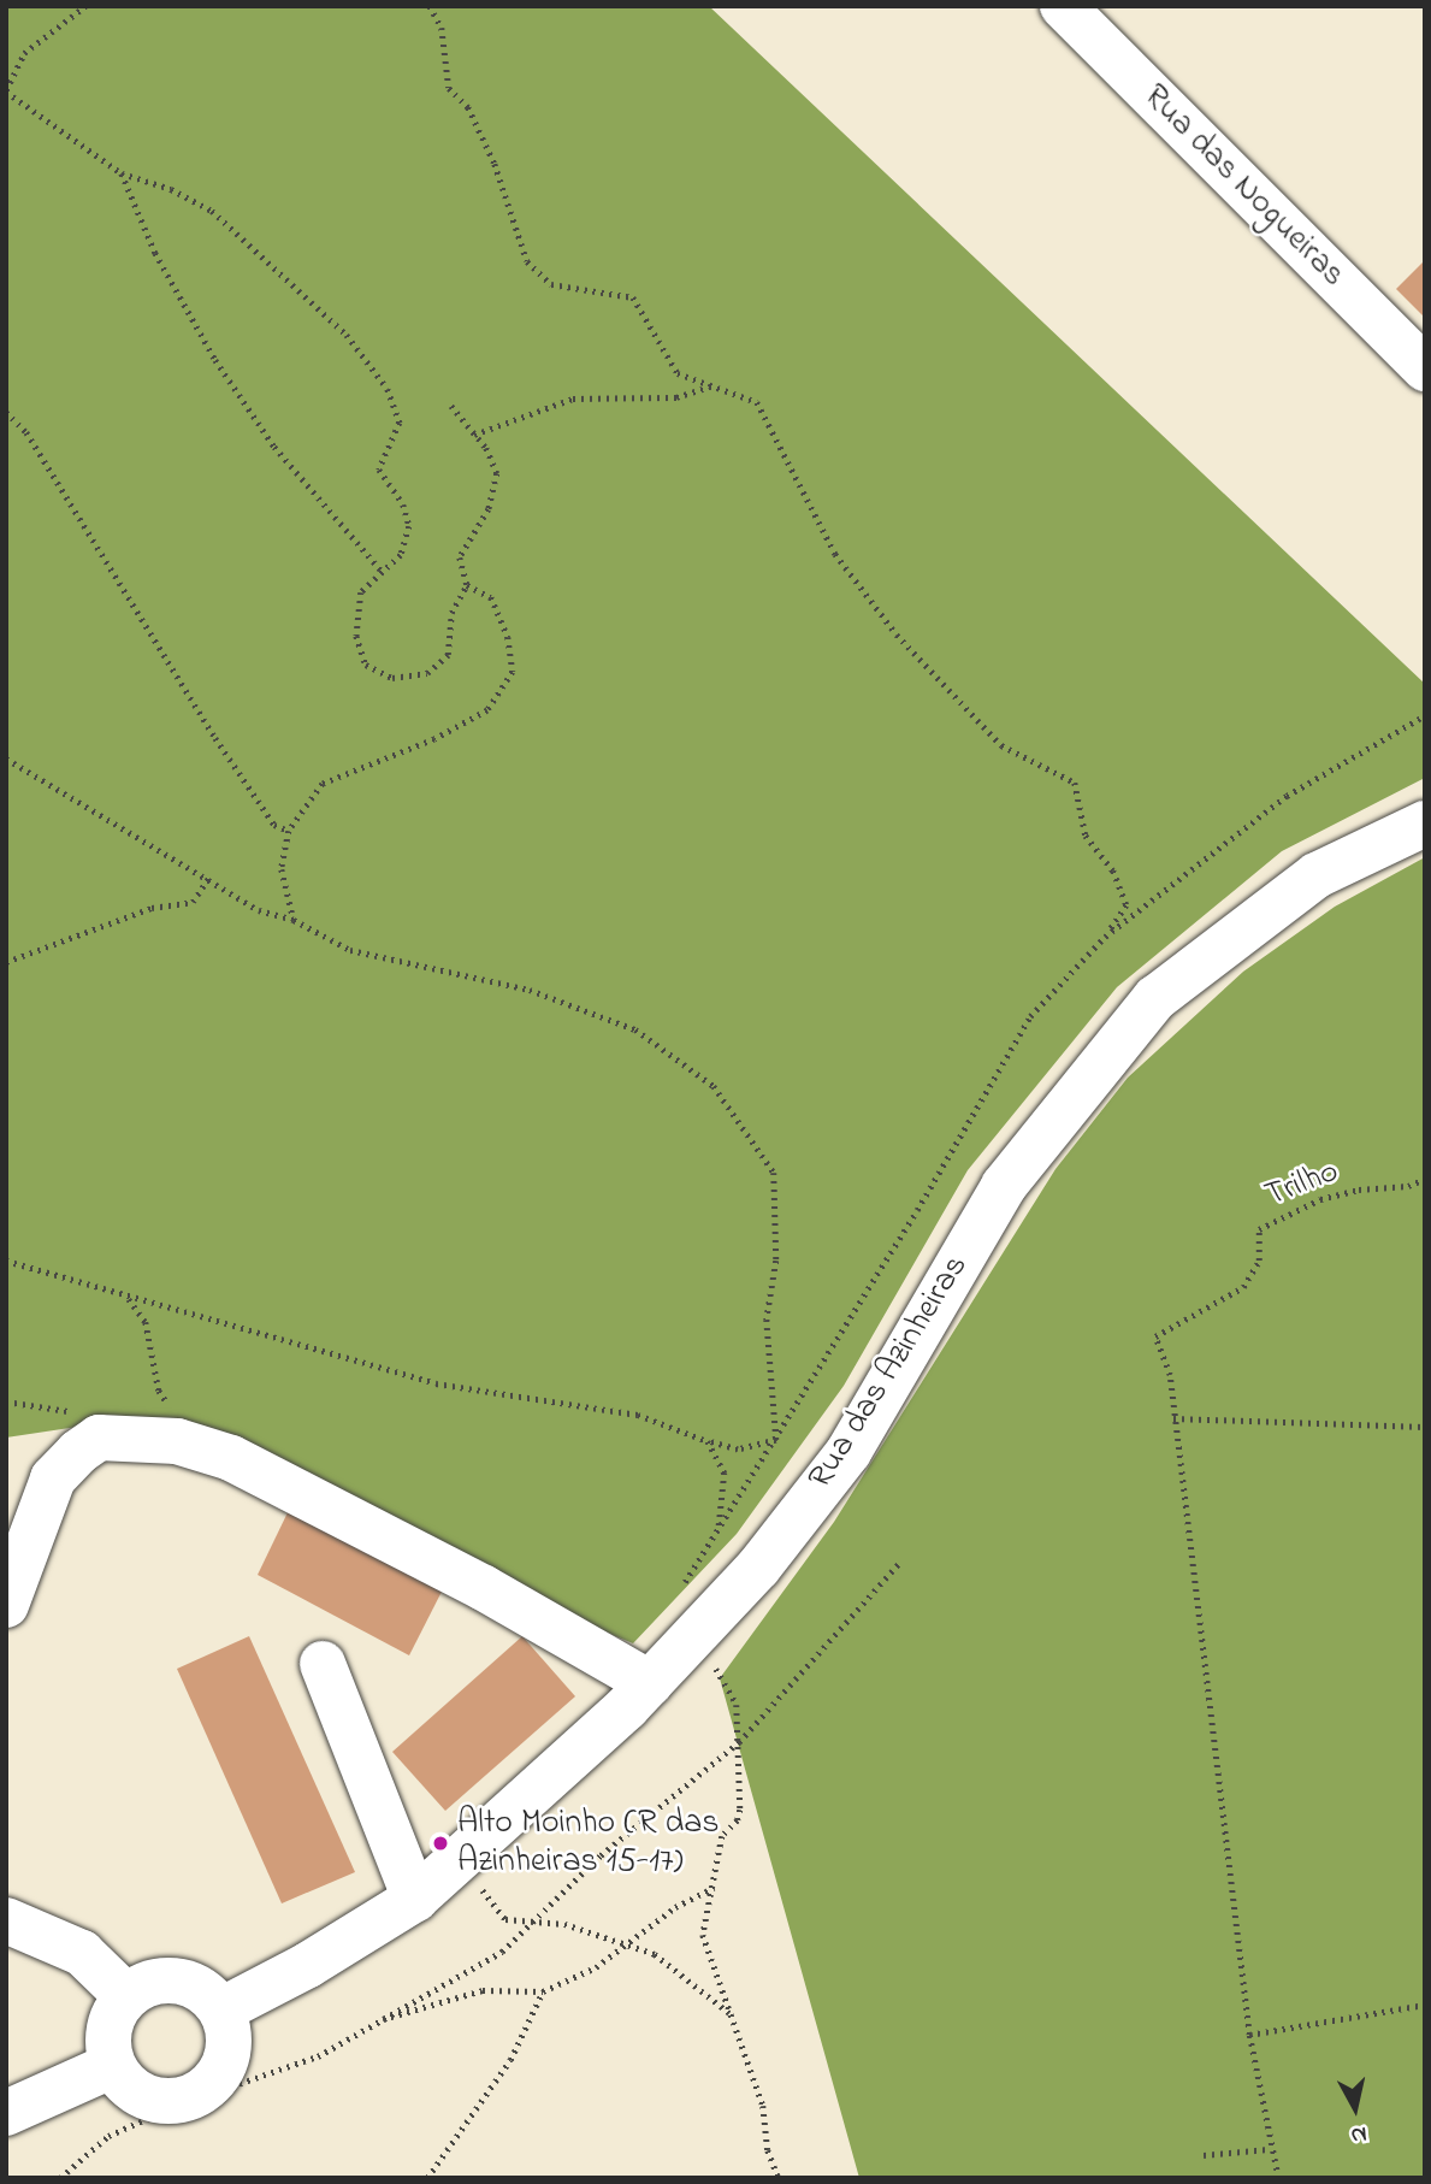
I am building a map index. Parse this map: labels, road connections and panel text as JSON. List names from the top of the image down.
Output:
{
  "streets": {
    "street": ["Rua das Nogueiras", "Rua das Azinheiras"],
    "path": ["Trilho"]
  },
  "places": ["Alto Moinho (R das Azinheiras 15-17)"],
  "north": "bottom"
}
